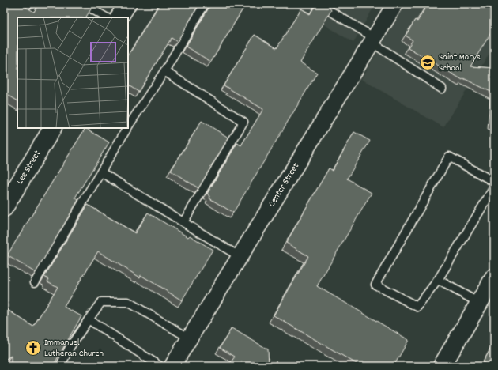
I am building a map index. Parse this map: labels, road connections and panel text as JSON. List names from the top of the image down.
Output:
{
  "streets": {
    "main road": ["Lee Street"],
    "street": ["Center Street"]
  },
  "places": {
    "school or university": ["Saint Marys School"],
    "church": ["Immanuel Lutheran Church"]
  }
}
